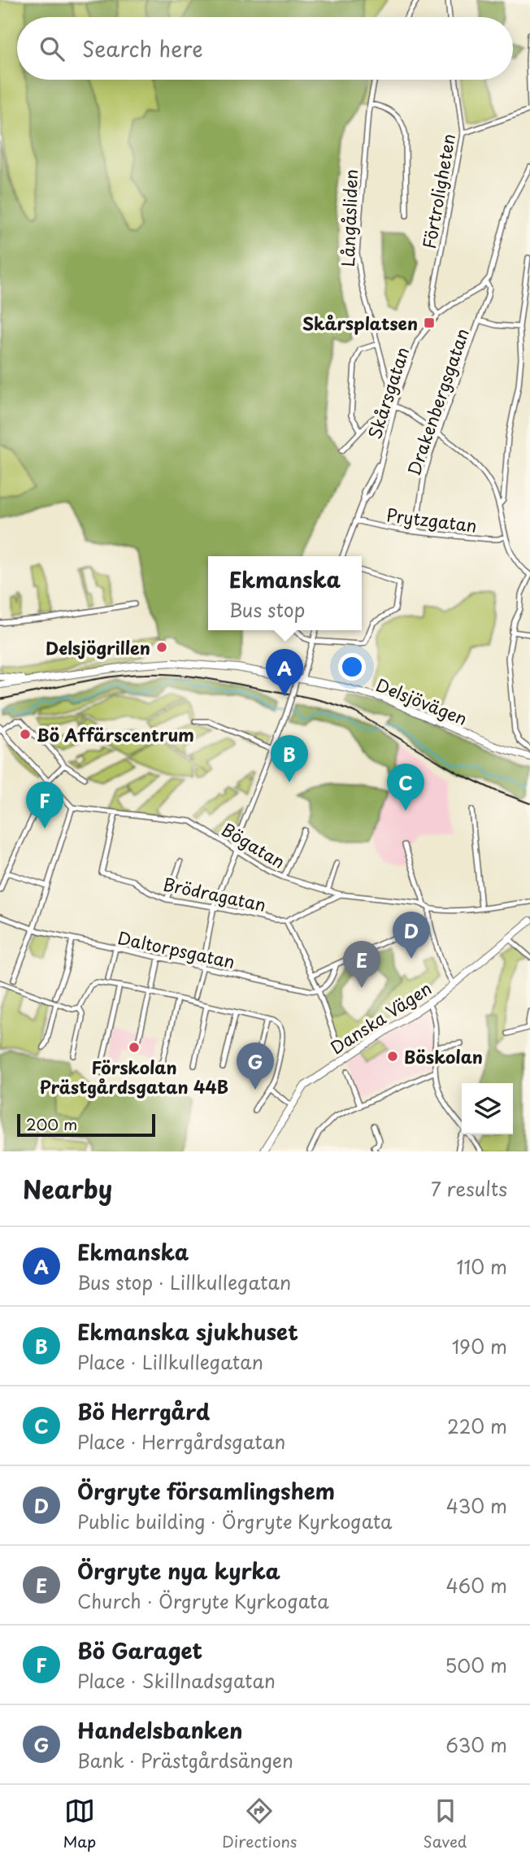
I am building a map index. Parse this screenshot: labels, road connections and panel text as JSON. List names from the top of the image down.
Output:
{
  "streets": {
    "street": [
      "Förtroligheten",
      "Långåsliden",
      "Skårsgatan",
      "Drakenbergsgatan",
      "Prytzgatan",
      "Delsjövägen",
      "Bögatan",
      "Brödragatan",
      "Daltorpsgatan",
      "Danska Vägen"
    ]
  },
  "crossings": [
    ["Förtroligheten", "Skårsgatan"],
    ["Långåsliden", "Skårsgatan"],
    ["Skårsgatan", "Drakenbergsgatan"],
    ["Skårsgatan", "Prytzgatan"],
    ["Drakenbergsgatan", "Prytzgatan"],
    ["Bögatan", "Brödragatan"]
  ],
  "places": {
    "transit": ["Skårsplatsen"],
    "other": [
      "Delsjögrillen",
      "Bö Affärscentrum",
      "Förskolan Prästgårdsgatan 44B",
      "Böskolan"
    ]
  },
  "scale_bar": "200 m",
  "page": {
    "search": "Search here",
    "popup": ["Ekmanska", "Bus stop"],
    "pins": [
      "A",
      "B",
      "C",
      "F",
      "D",
      "E",
      "G"
    ],
    "scale": "200 m",
    "heading": ["Nearby", "7 results"],
    "list": [
      {
        "mark": "A",
        "name": "Ekmanska",
        "note": "Bus stop · Lillkullegatan",
        "value": "110 m"
      },
      {
        "mark": "B",
        "name": "Ekmanska sjukhuset",
        "note": "Place · Lillkullegatan",
        "value": "190 m"
      },
      {
        "mark": "C",
        "name": "Bö Herrgård",
        "note": "Place · Herrgårdsgatan",
        "value": "220 m"
      },
      {
        "mark": "D",
        "name": "Örgryte församlingshem",
        "note": "Public building · Örgryte Kyrkogata",
        "value": "430 m"
      },
      {
        "mark": "E",
        "name": "Örgryte nya kyrka",
        "note": "Church · Örgryte Kyrkogata",
        "value": "460 m"
      },
      {
        "mark": "F",
        "name": "Bö Garaget",
        "note": "Place · Skillnadsgatan",
        "value": "500 m"
      },
      {
        "mark": "G",
        "name": "Handelsbanken",
        "note": "Bank · Prästgårdsängen",
        "value": "630 m"
      }
    ],
    "nav": ["Map", "Directions", "Saved"]
  }
}
